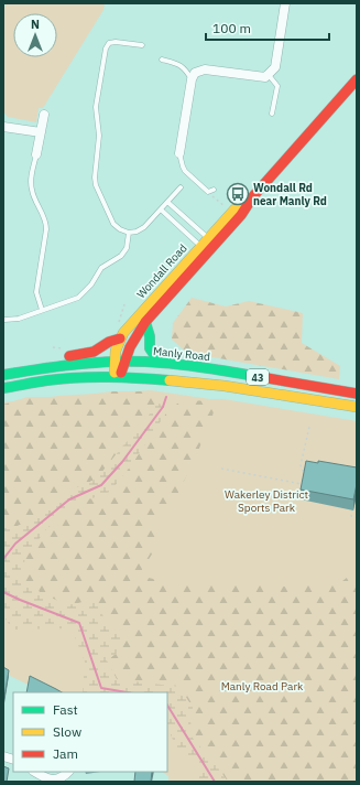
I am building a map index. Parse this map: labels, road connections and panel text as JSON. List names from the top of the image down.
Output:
{
  "streets": {
    "main road": ["Wondall Road", "Manly Road", "43"]
  },
  "crossings": [
    ["Wondall Road", "Manly Road"],
    ["Wondall Road", "43"]
  ],
  "parks": ["Wakerley District Sports Park", "Manly Road Park"],
  "places": {
    "bus stop": ["Wondall Rd near Manly Rd"]
  },
  "legend": ["Fast", "Slow", "Jam"],
  "scale_bar": "100 m",
  "north": "top"
}
